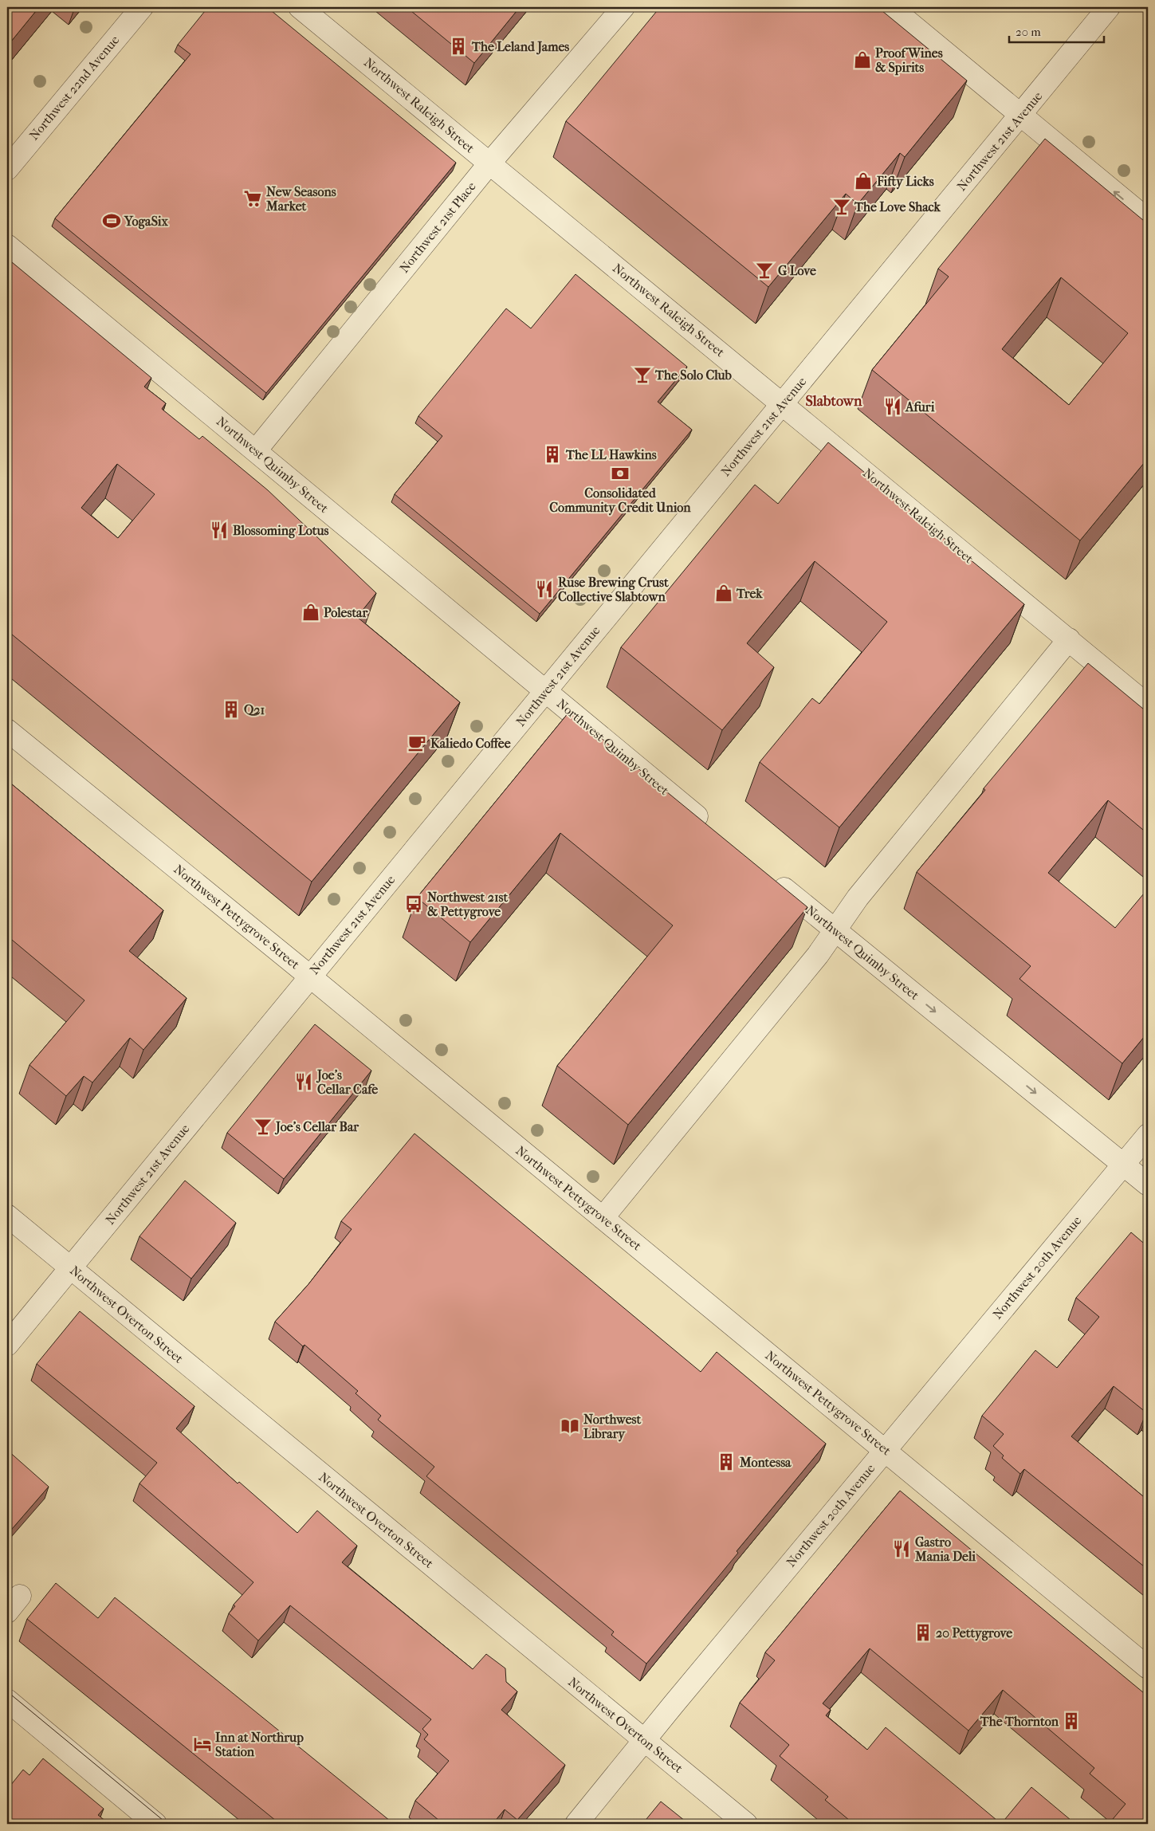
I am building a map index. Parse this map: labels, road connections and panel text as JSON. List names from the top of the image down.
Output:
{
  "streets": {
    "street": [
      "Northwest 22nd Avenue",
      "Northwest Raleigh Street",
      "Northwest 21st Avenue",
      "Northwest 21st Place",
      "Northwest Quimby Street",
      "Northwest Pettygrove Street",
      "Northwest 20th Avenue",
      "Northwest Overton Street"
    ]
  },
  "crossings": [
    ["Northwest Raleigh Street", "Northwest 21st Avenue"],
    ["Northwest Raleigh Street", "Northwest 21st Place"],
    ["Northwest 21st Avenue", "Northwest Quimby Street"],
    ["Northwest 21st Avenue", "Northwest Pettygrove Street"],
    ["Northwest 21st Avenue", "Northwest Overton Street"],
    ["Northwest 21st Place", "Northwest Quimby Street"],
    ["Northwest Quimby Street", "Northwest 20th Avenue"],
    ["Northwest Pettygrove Street", "Northwest 20th Avenue"],
    ["Northwest 20th Avenue", "Northwest Overton Street"]
  ],
  "districts": ["Slabtown"],
  "places": {
    "building": [
      "The Leland James",
      "The LL Hawkins",
      "Q21",
      "Montessa",
      "20 Pettygrove",
      "The Thornton"
    ],
    "shop": [
      "Proof Wines & Spirits",
      "Fifty Licks",
      "Trek",
      "Polestar"
    ],
    "supermarket": ["New Seasons Market"],
    "bar": [
      "The Love Shack",
      "G Love",
      "The Solo Club",
      "Joe's Cellar Bar"
    ],
    "sports": ["YogaSix"],
    "restaurant": [
      "Afuri",
      "Blossoming Lotus",
      "Ruse Brewing Crust Collective Slabtown",
      "Joe's Cellar Cafe",
      "Gastro Mania Deli"
    ],
    "bank": ["Consolidated Community Credit Union"],
    "cafe": ["Kaliedo Coffee"],
    "bus stop": ["Northwest 21st & Pettygrove"],
    "library": ["Northwest Library"],
    "hotel": ["Inn at Northrup Station"]
  },
  "scale_bar": "20 m"
}
